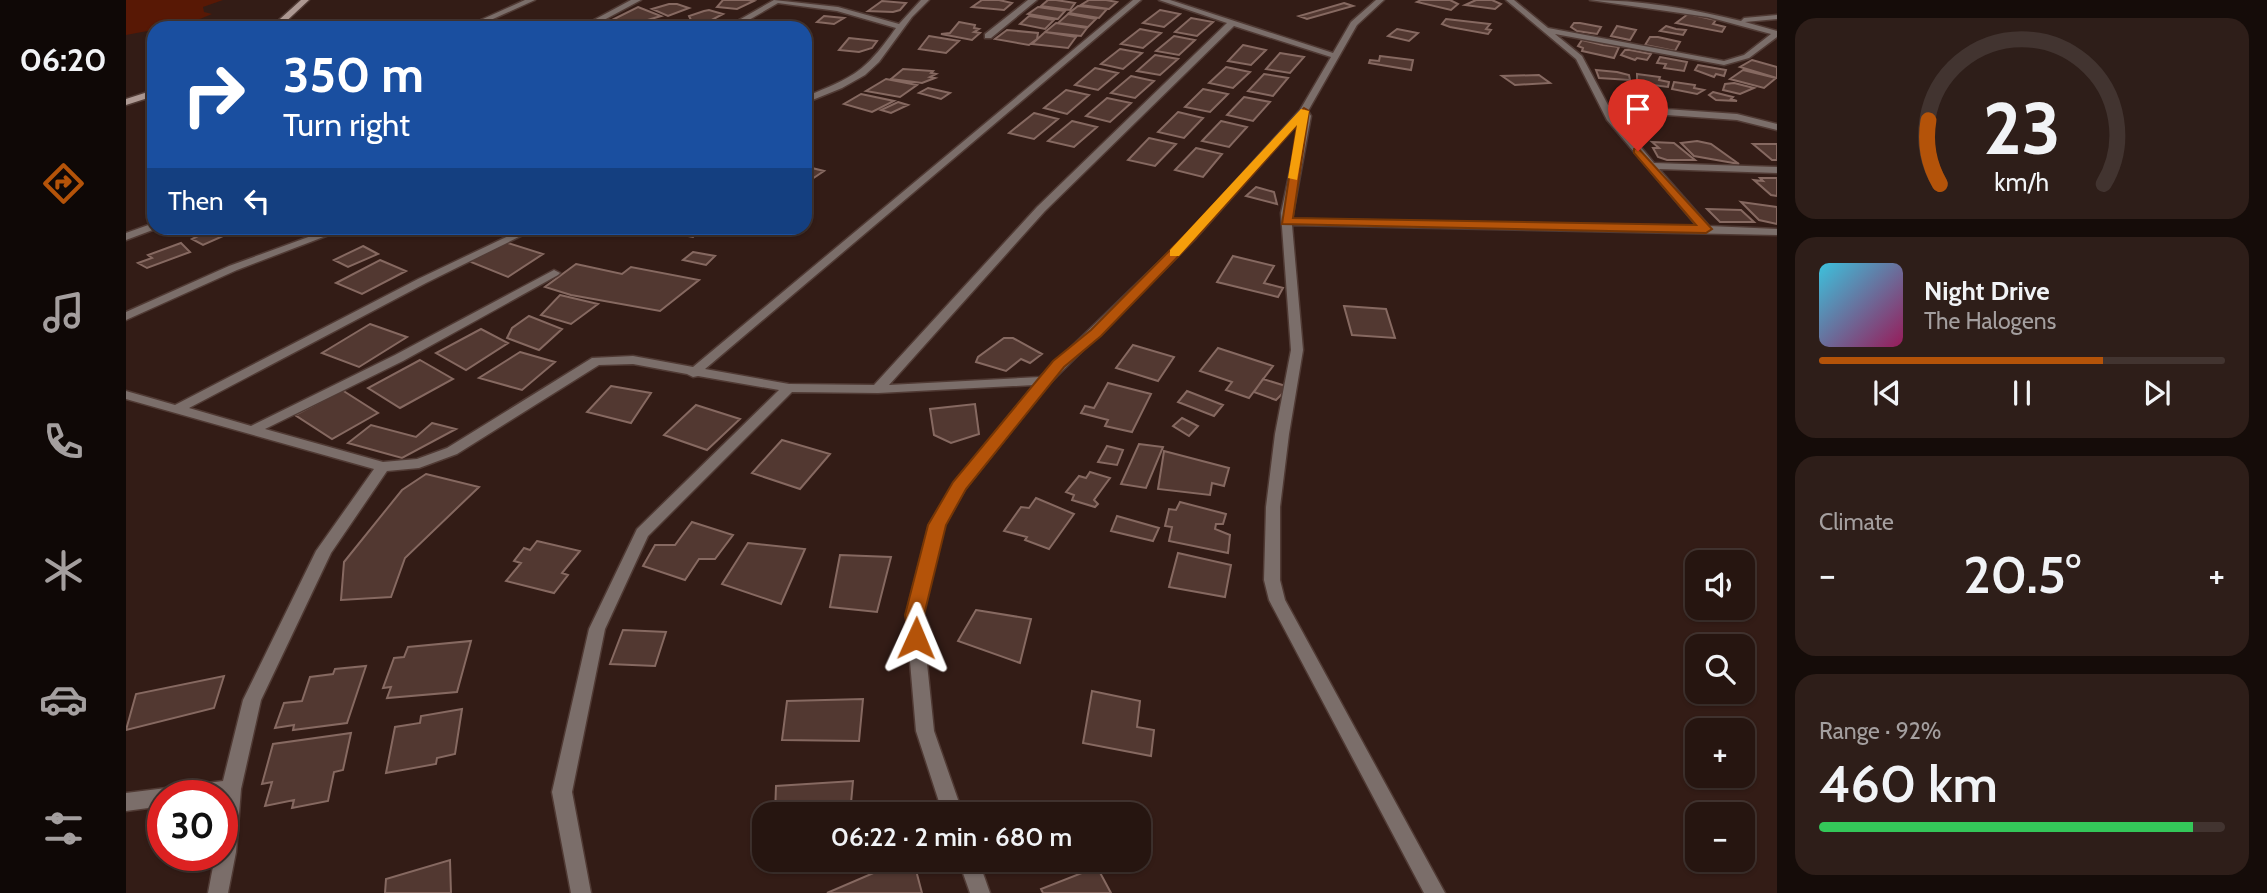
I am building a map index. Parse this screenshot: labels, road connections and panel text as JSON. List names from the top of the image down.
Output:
{
  "page": {
    "tabs": "06:20",
    "turn": ["350 m", "Turn right"],
    "then": "Then",
    "song": ["Night Drive", "The Halogens"],
    "tile": [
      "Climate",
      ["Range · 92%", "460 km"]
    ],
    "heat": ["−", "20.5°", "+"],
    "map_buttons": ["+", "−"],
    "limit": "30",
    "trip": "06:22 · 2 min · 680 m",
    "gauge": ["23", "km/h"]
  }
}
